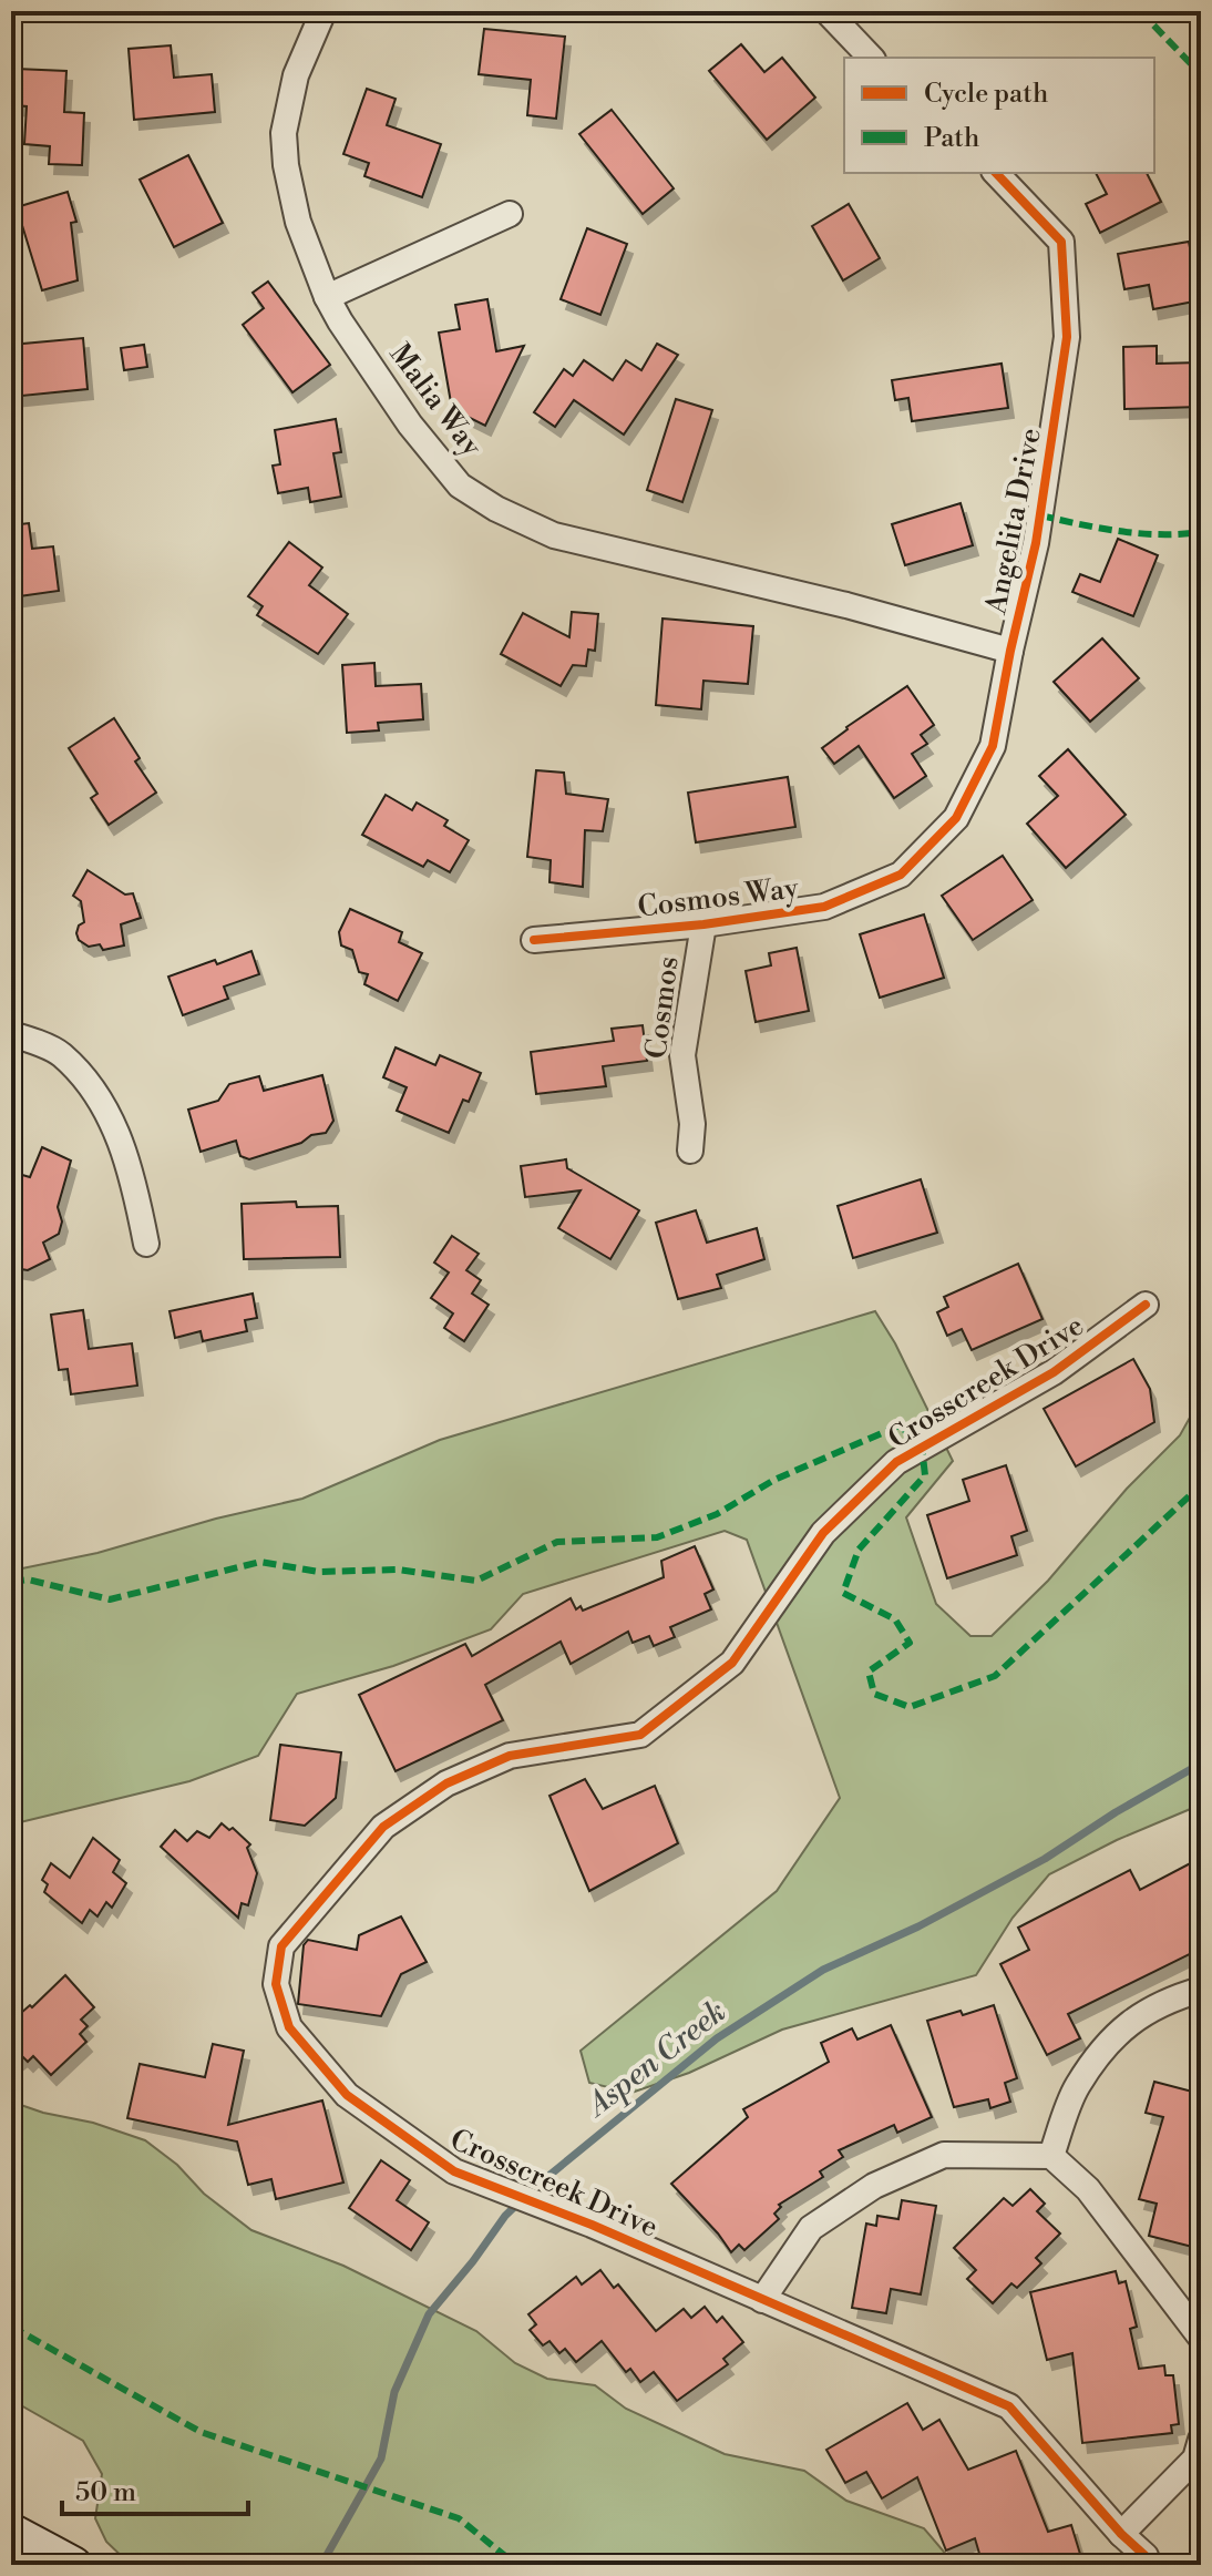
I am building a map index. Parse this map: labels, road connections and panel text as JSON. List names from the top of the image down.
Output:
{
  "streets": {
    "street": [
      "Malia Way",
      "Angelita Drive",
      "Cosmos Way",
      "Cosmos",
      "Crosscreek Drive"
    ]
  },
  "crossings": [
    ["Malia Way", "Angelita Drive"],
    ["Angelita Drive", "Cosmos Way"],
    ["Cosmos Way", "Cosmos"]
  ],
  "water": ["Aspen Creek"],
  "legend": ["Cycle path", "Path"],
  "scale_bar": "50 m"
}
